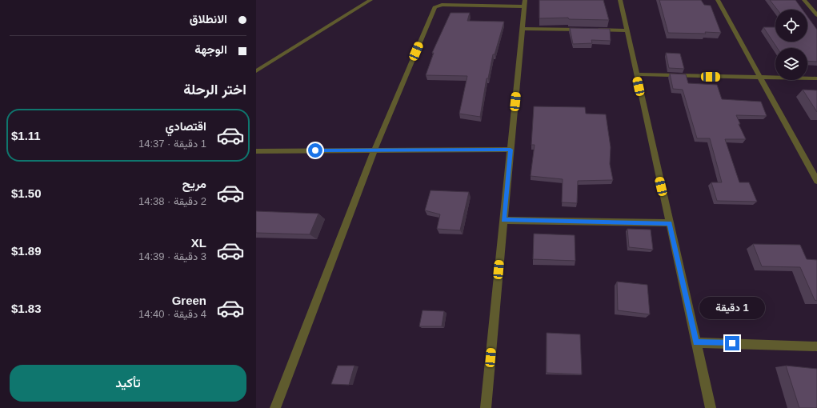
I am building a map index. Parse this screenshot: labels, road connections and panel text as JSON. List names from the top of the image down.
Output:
{
  "page": {
    "banner": ["الانطلاق", "الوجهة"],
    "heading": "اختر الرحلة",
    "list": [
      {
        "name": "اقتصادي",
        "note": "1 دقيقة · 14:37",
        "value": "$1.11"
      },
      {
        "name": "مريح",
        "note": "2 دقيقة · 14:38",
        "value": "$1.50"
      },
      {
        "name": "XL",
        "note": "3 دقيقة · 14:39",
        "value": "$1.89"
      },
      {
        "name": "Green",
        "note": "4 دقيقة · 14:40",
        "value": "$1.83"
      }
    ],
    "bubble": "1 دقيقة",
    "buttons": "تأكيد"
  }
}
